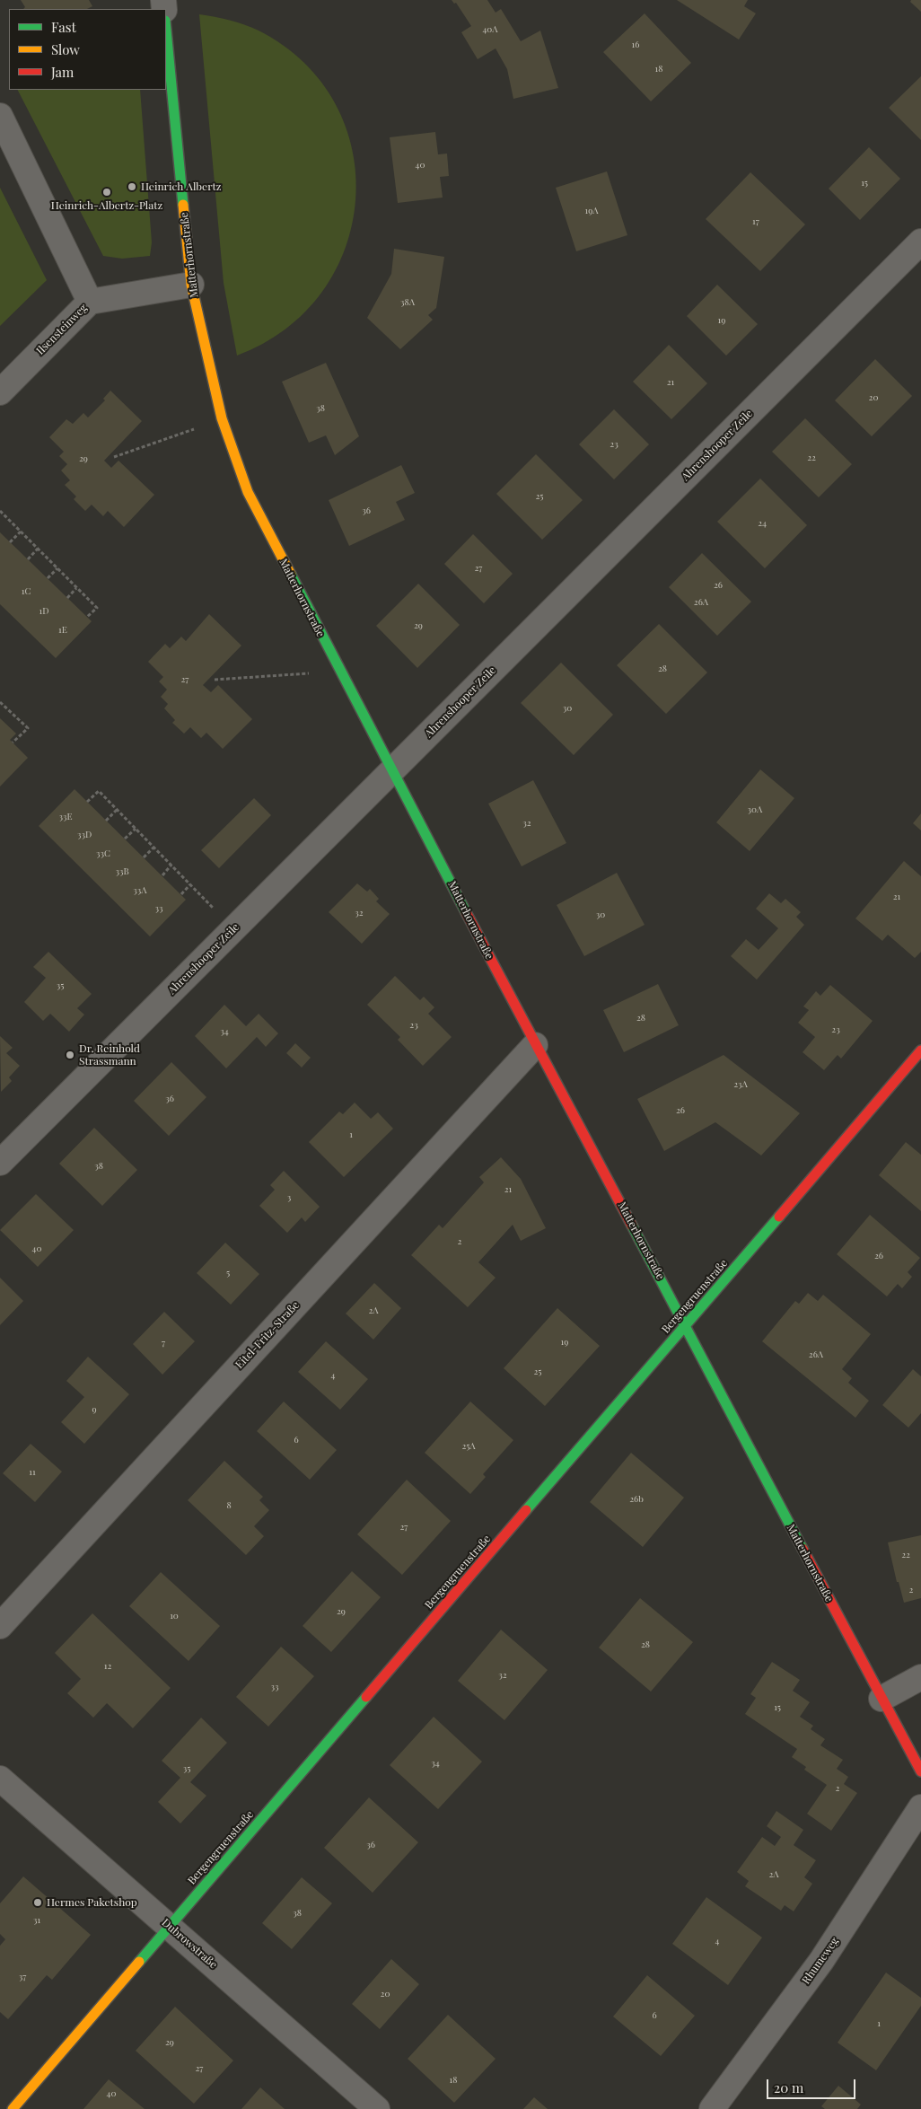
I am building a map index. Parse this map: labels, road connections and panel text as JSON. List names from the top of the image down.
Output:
{
  "streets": {
    "street": [
      "Matterhornstraße",
      "Ilsensteinweg",
      "Ahrenshooper Zeile",
      "Bergengruenstraße",
      "Eitel-Fritz-Straße",
      "Dubrowstraße",
      "Rhumeweg"
    ]
  },
  "crossings": [
    ["Matterhornstraße", "Ilsensteinweg"],
    ["Matterhornstraße", "Ahrenshooper Zeile"],
    ["Matterhornstraße", "Bergengruenstraße"],
    ["Matterhornstraße", "Eitel-Fritz-Straße"],
    ["Bergengruenstraße", "Dubrowstraße"]
  ],
  "places": [
    "Heinrich Albertz",
    "Heinrich-Albertz-Platz",
    "Dr. Reinhold Strassmann",
    "Hermes Paketshop"
  ],
  "house_numbers": [
    "40A",
    "16",
    "18",
    "40",
    "15",
    "19A",
    "17",
    "38A",
    "19",
    "21",
    "20",
    "38",
    "23",
    "22",
    "29",
    "25",
    "36",
    "24",
    "27",
    "26",
    "1C",
    "26A",
    "1D",
    "29",
    "1E",
    "28",
    "27",
    "30",
    "30A",
    "33E",
    "32",
    "33D",
    "33C",
    "33B",
    "33A",
    "21",
    "33",
    "32",
    "30",
    "35",
    "28",
    "23",
    "23",
    "34",
    "23A",
    "36",
    "26",
    "1",
    "38",
    "21",
    "3",
    "2",
    "40",
    "26",
    "5",
    "2A",
    "19",
    "7",
    "26A",
    "25",
    "4",
    "9",
    "6",
    "25A",
    "11",
    "26b",
    "8",
    "27",
    "22",
    "2",
    "29",
    "10",
    "28",
    "12",
    "32",
    "33",
    "15",
    "34",
    "35",
    "2",
    "36",
    "2A",
    "38",
    "31",
    "4",
    "37",
    "20",
    "6",
    "1",
    "29",
    "27",
    "18",
    "40"
  ],
  "legend": ["Fast", "Slow", "Jam"],
  "scale_bar": "20 m"
}
